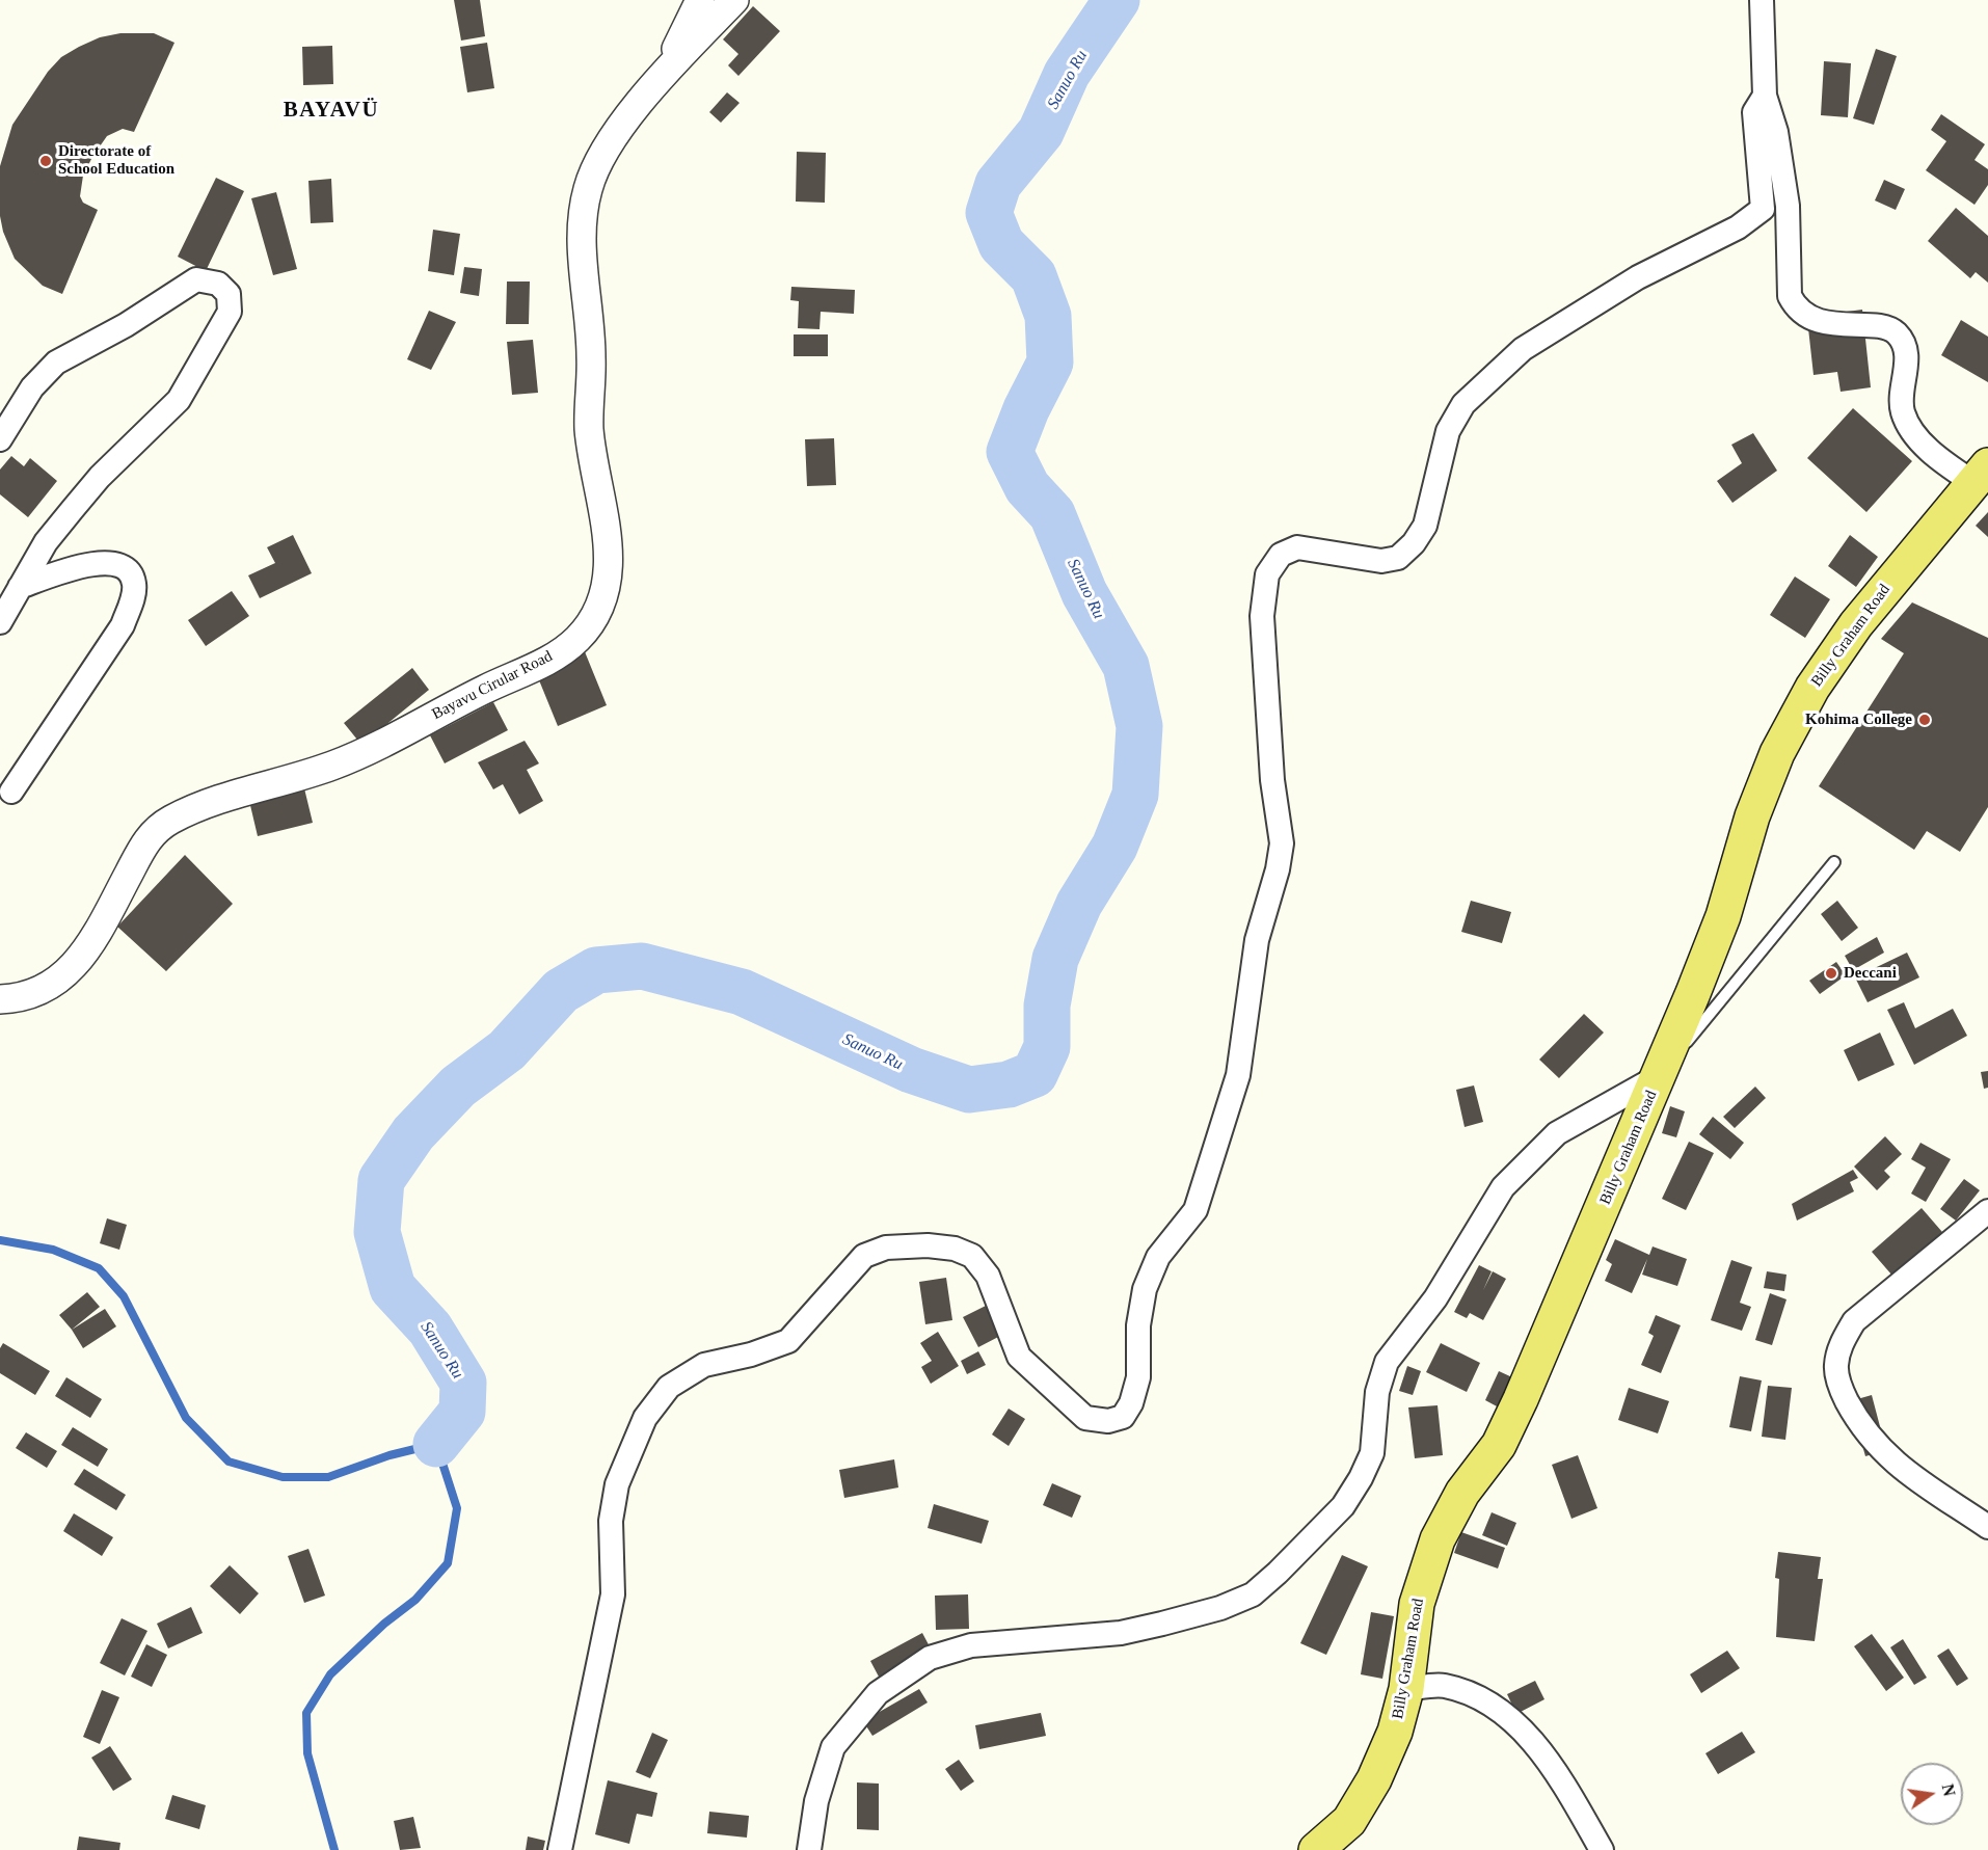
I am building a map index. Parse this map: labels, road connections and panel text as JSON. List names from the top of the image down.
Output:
{
  "streets": {
    "main road": ["Billy Graham Road"],
    "street": ["Bayavu Cirular Road"]
  },
  "districts": ["BAYAVÜ"],
  "water": ["Sanuo Ru"],
  "places": ["Directorate of School Education", "Kohima College", "Deccani"],
  "north": "right"
}
